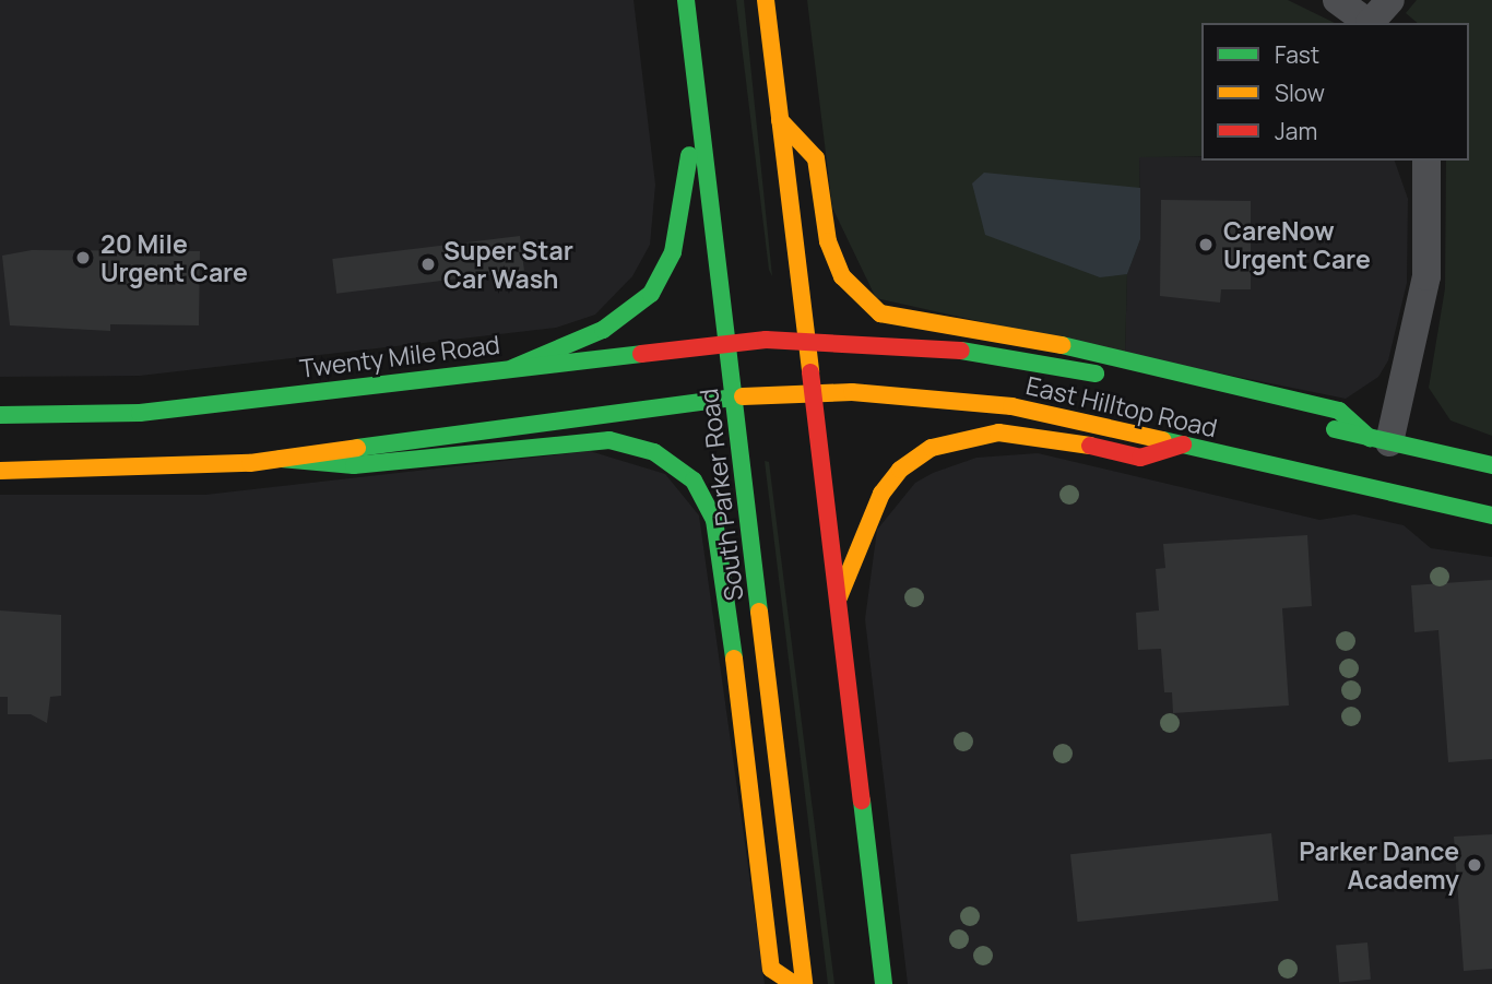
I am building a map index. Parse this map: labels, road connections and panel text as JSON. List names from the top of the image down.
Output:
{
  "streets": {
    "main road": ["Twenty Mile Road", "East Hilltop Road", "South Parker Road"]
  },
  "crossings": [
    ["Twenty Mile Road", "East Hilltop Road"],
    ["Twenty Mile Road", "South Parker Road"],
    ["East Hilltop Road", "South Parker Road"]
  ],
  "places": [
    "CareNow Urgent Care",
    "20 Mile Urgent Care",
    "Super Star Car Wash",
    "Parker Dance Academy"
  ],
  "legend": ["Fast", "Slow", "Jam"]
}
